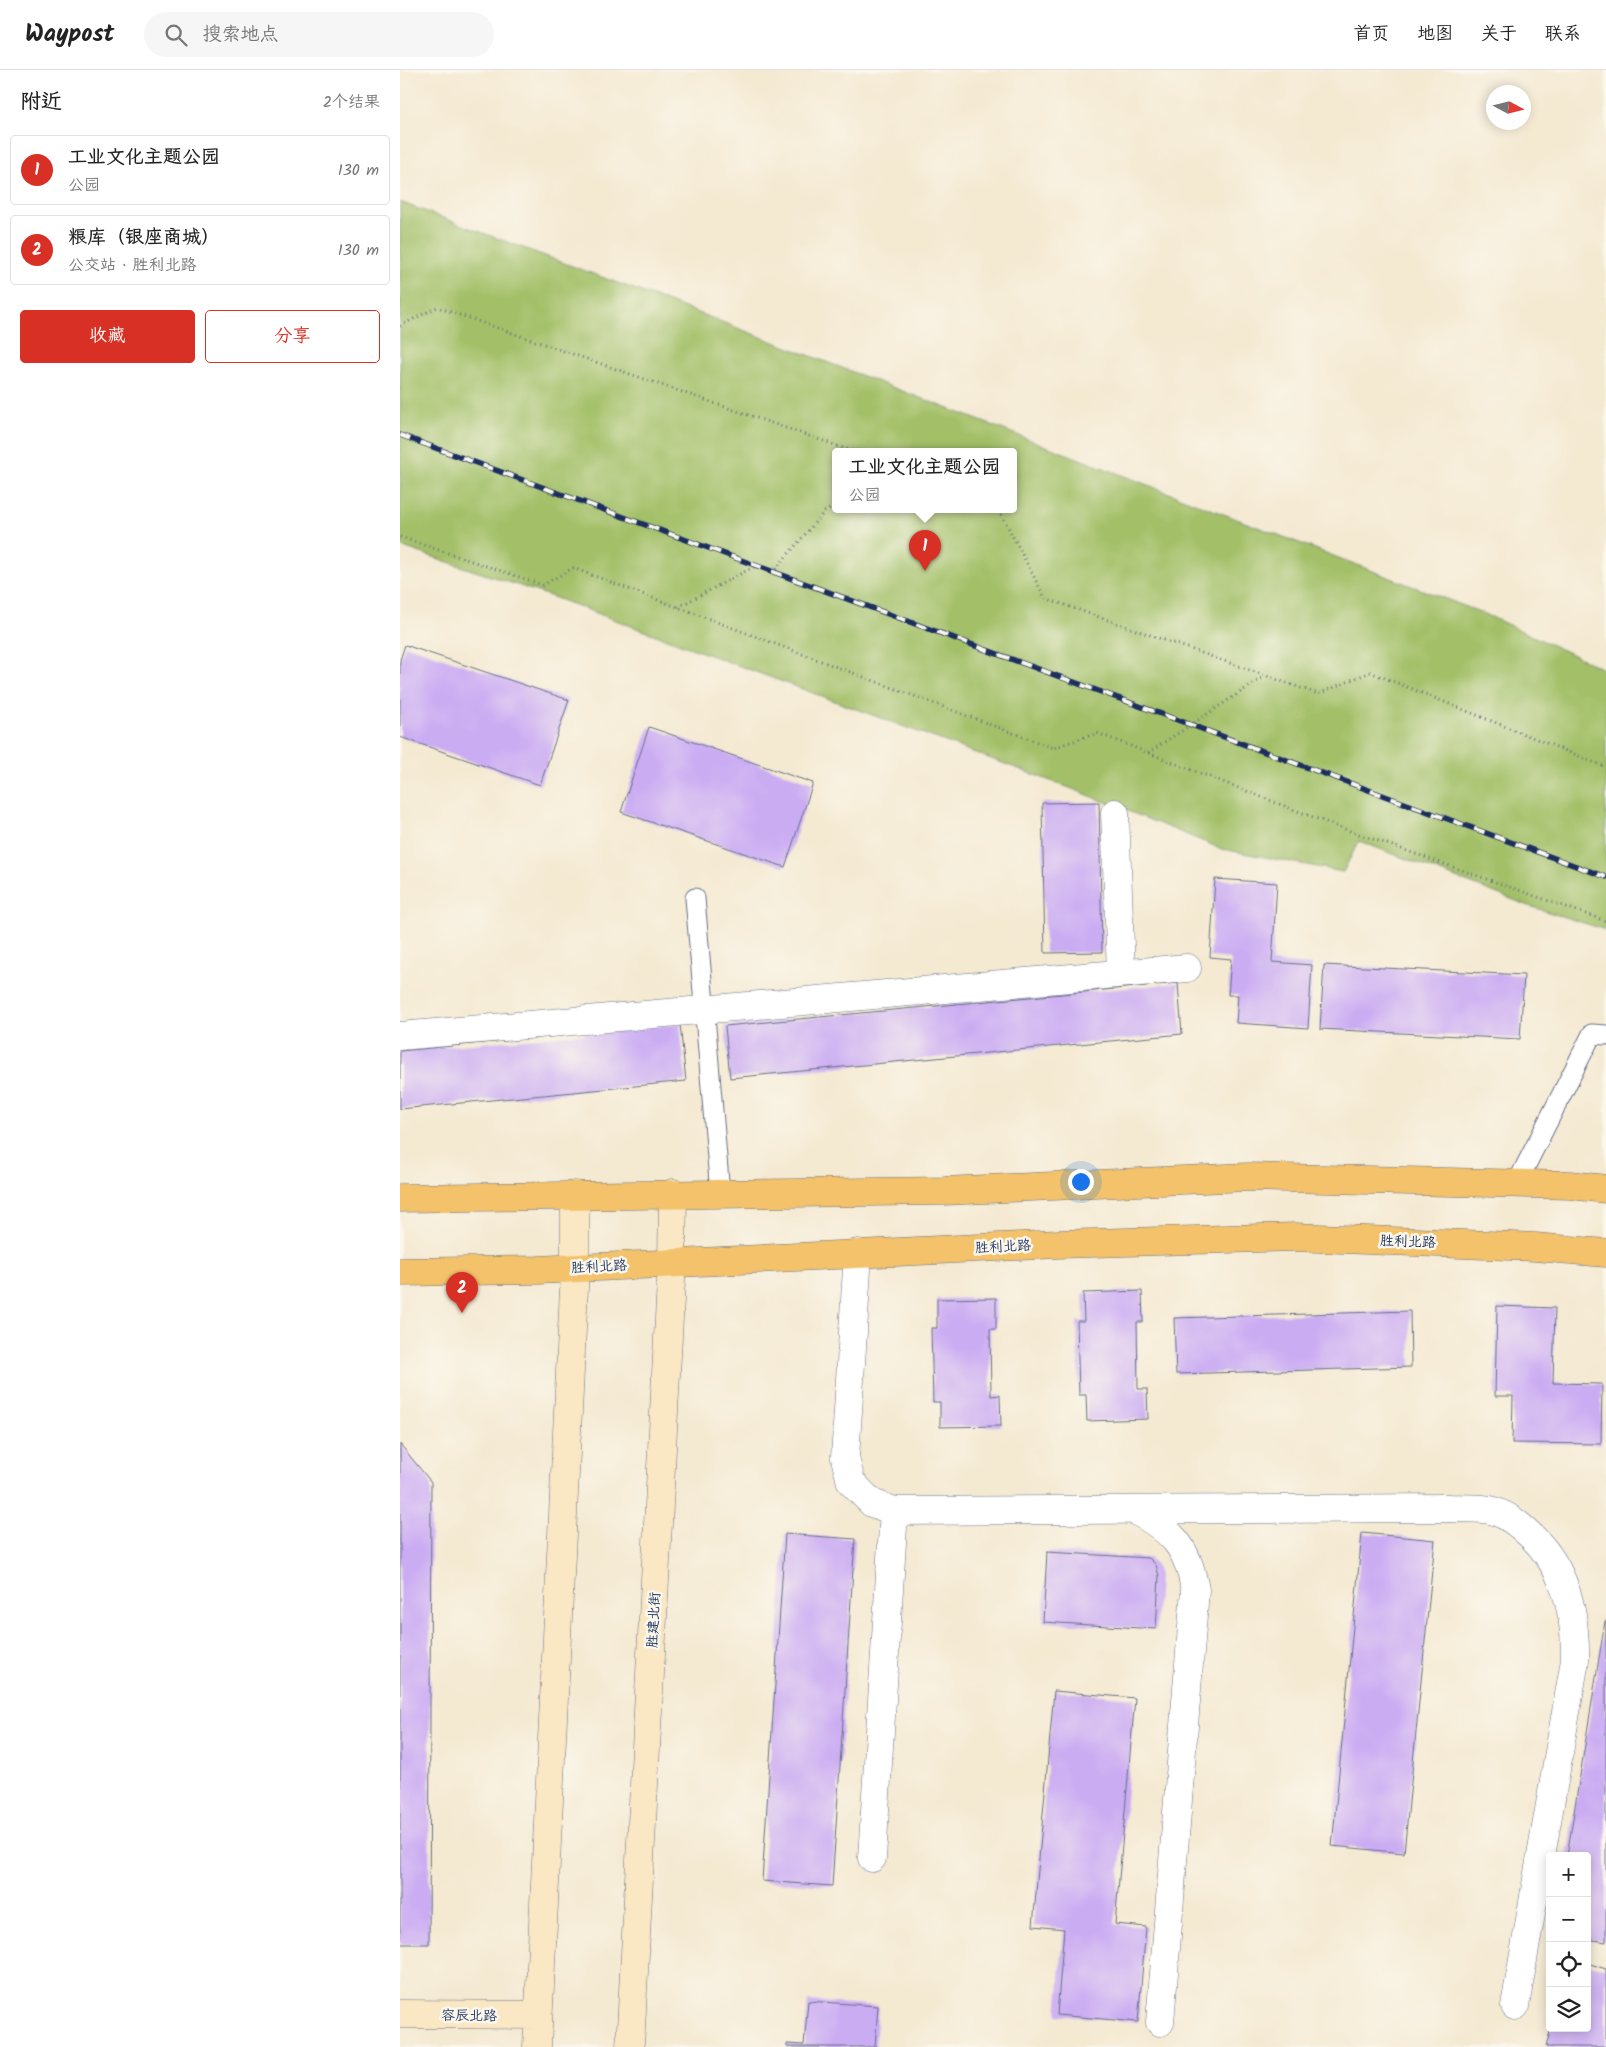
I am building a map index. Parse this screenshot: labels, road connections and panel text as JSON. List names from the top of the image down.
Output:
{
  "streets": {
    "highway": ["胜利北路"],
    "main road": ["胜建北街", "容辰北路"]
  },
  "crossings": [
    ["胜利北路", "胜建北街"]
  ],
  "north": "right",
  "page": {
    "header": "Waypost",
    "search": "搜索地点",
    "nav": [
      "首页",
      "地图",
      "关于",
      "联系"
    ],
    "heading": ["附近", "2个结果"],
    "list": [
      {
        "mark": "1",
        "name": "工业文化主题公园",
        "note": "公园",
        "value": "130 m"
      },
      {
        "mark": "2",
        "name": "粮库（银座商城）",
        "note": "公交站 · 胜利北路",
        "value": "130 m"
      }
    ],
    "buttons": ["收藏", "分享"],
    "popup": ["工业文化主题公园", "公园"],
    "pins": ["1", "2"],
    "map_buttons": ["+", "−"]
  }
}
